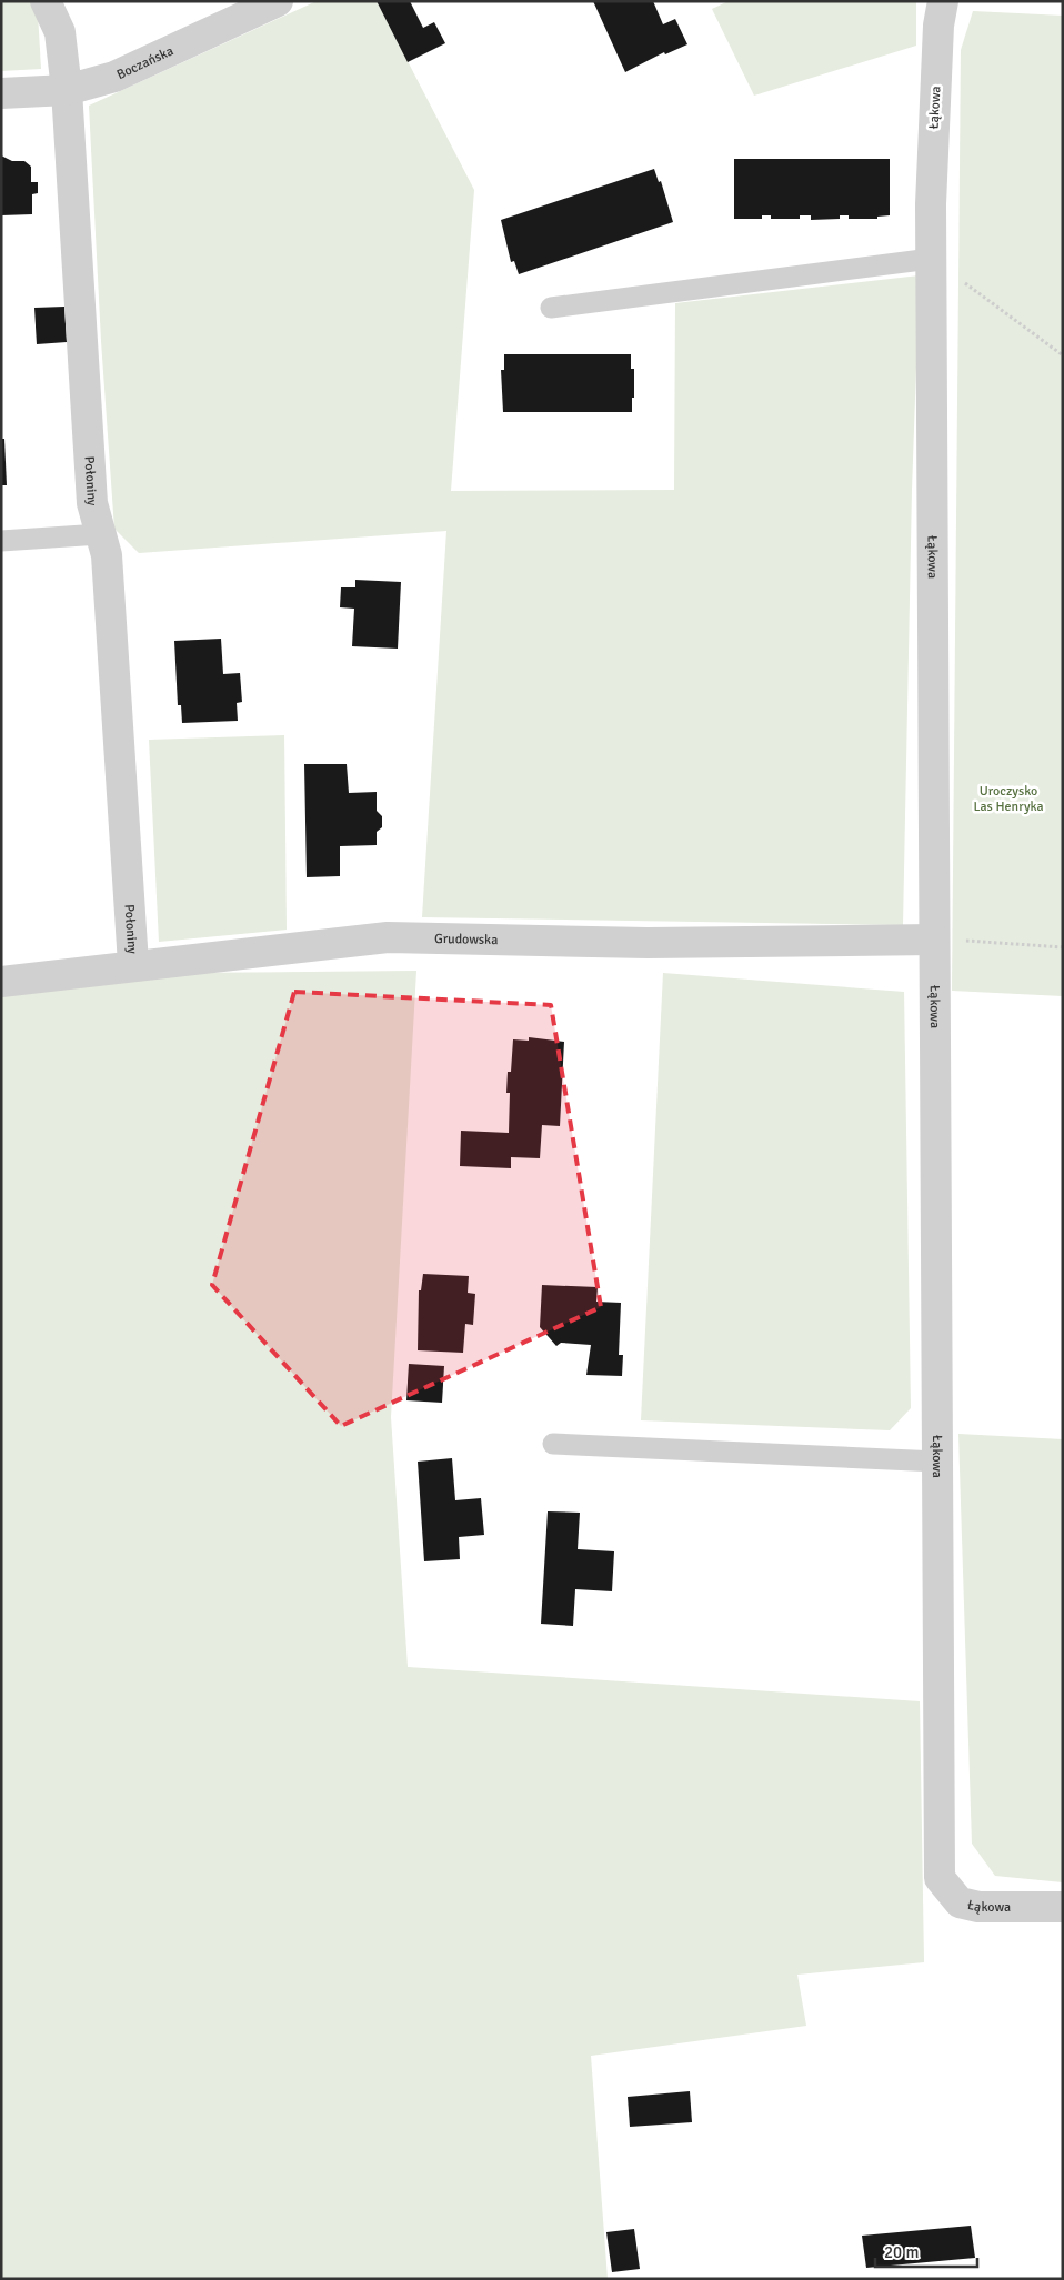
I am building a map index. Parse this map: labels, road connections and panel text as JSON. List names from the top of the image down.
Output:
{
  "streets": {
    "street": [
      "Boczańska",
      "Łąkowa",
      "Połoniny",
      "Grudowska"
    ]
  },
  "crossings": [
    ["Boczańska", "Połoniny"],
    ["Łąkowa", "Grudowska"],
    ["Połoniny", "Grudowska"]
  ],
  "parks": ["Uroczysko Las Henryka"],
  "scale_bar": "20 m"
}
